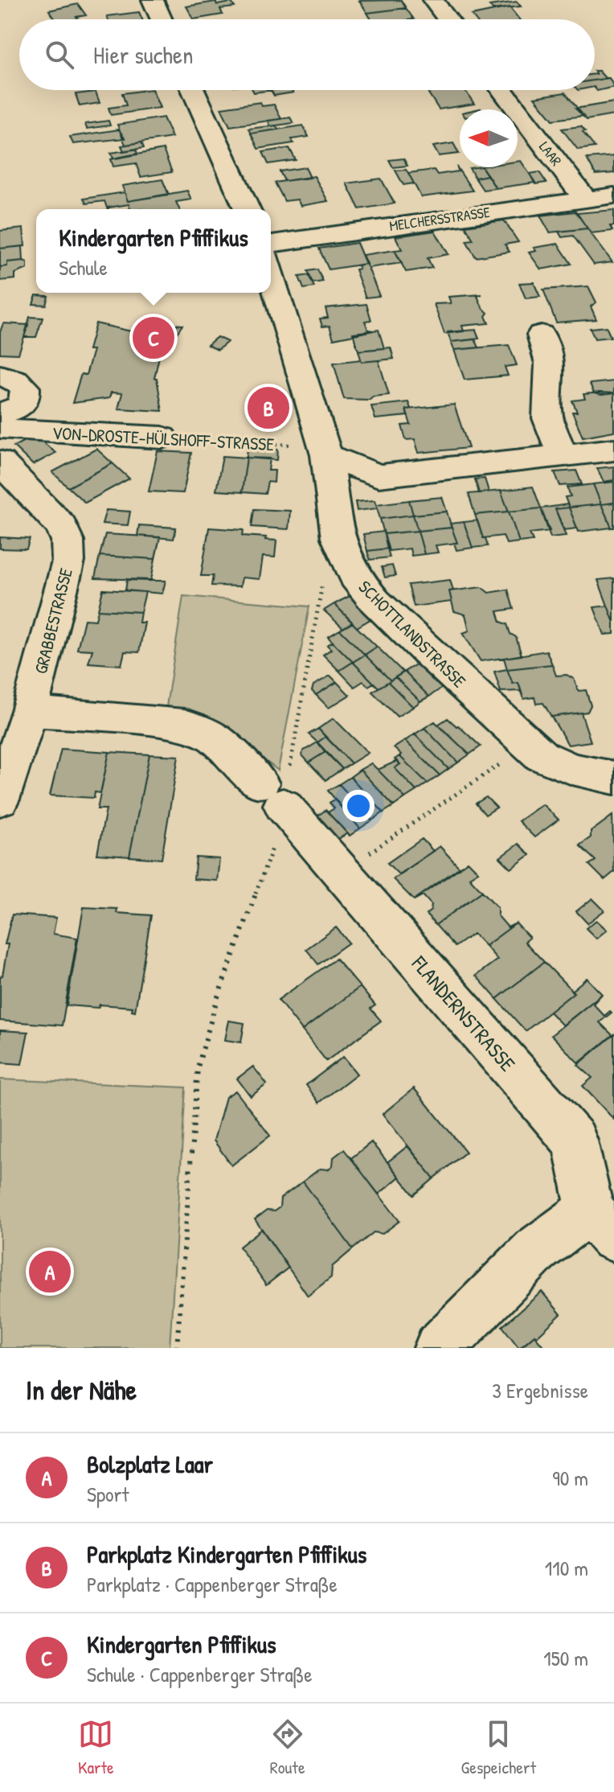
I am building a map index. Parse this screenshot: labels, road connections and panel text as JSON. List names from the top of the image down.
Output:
{
  "streets": {
    "street": [
      "LAAR",
      "MELCHERSSTRASSE",
      "VON-DROSTE-HÜLSHOFF-STRASSE",
      "GRABBESTRASSE",
      "SCHOTTLANDSTRASSE",
      "FLANDERNSTRASSE"
    ]
  },
  "crossings": [
    ["LAAR", "MELCHERSSTRASSE"],
    ["VON-DROSTE-HÜLSHOFF-STRASSE", "SCHOTTLANDSTRASSE"],
    ["GRABBESTRASSE", "FLANDERNSTRASSE"]
  ],
  "north": "left",
  "page": {
    "search": "Hier suchen",
    "popup": ["Kindergarten Pfiffikus", "Schule"],
    "pins": ["C", "B", "A"],
    "heading": ["In der Nähe", "3 Ergebnisse"],
    "list": [
      {
        "mark": "A",
        "name": "Bolzplatz Laar",
        "note": "Sport",
        "value": "90 m"
      },
      {
        "mark": "B",
        "name": "Parkplatz Kindergarten Pfiffikus",
        "note": "Parkplatz · Cappenberger Straße",
        "value": "110 m"
      },
      {
        "mark": "C",
        "name": "Kindergarten Pfiffikus",
        "note": "Schule · Cappenberger Straße",
        "value": "150 m"
      }
    ],
    "nav": ["Karte", "Route", "Gespeichert"]
  }
}
